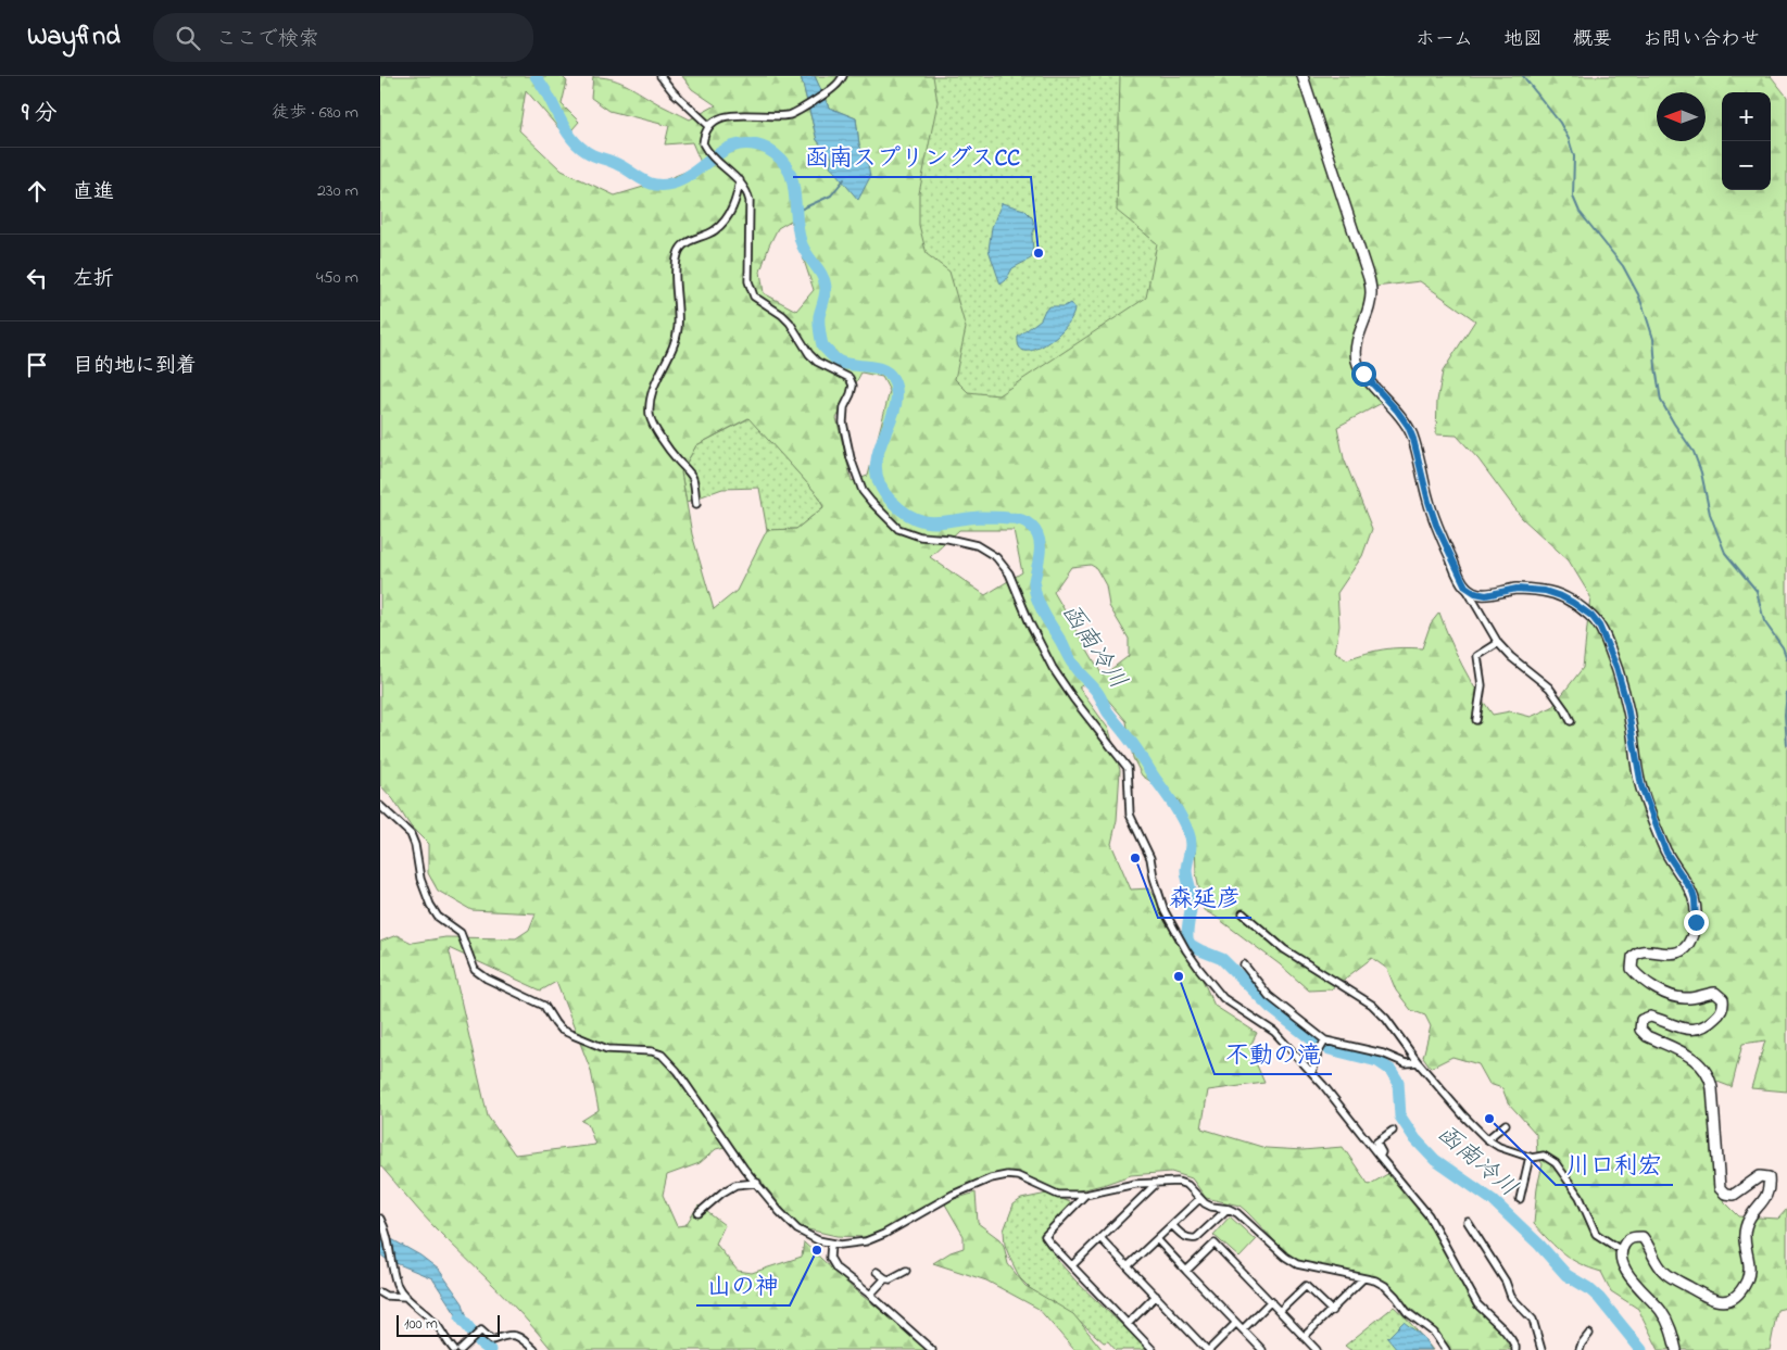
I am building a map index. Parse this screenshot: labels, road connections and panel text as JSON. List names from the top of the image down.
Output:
{
  "water": ["函南冷川"],
  "places": [
    "函南スプリングスCC",
    "森延彦",
    "不動の滝",
    "川口利宏",
    "山の神"
  ],
  "scale_bar": "100 m",
  "north": "left",
  "page": {
    "header": "Wayfind",
    "search": "ここで検索",
    "nav": [
      "ホーム",
      "地図",
      "概要",
      "お問い合わせ"
    ],
    "heading": ["9 分", "徒歩 · 680 m"],
    "map_buttons": ["+", "−"],
    "list": [
      ["直進", "230 m"],
      ["左折", "450 m"],
      "目的地に到着"
    ],
    "scale": "100 m"
  }
}
